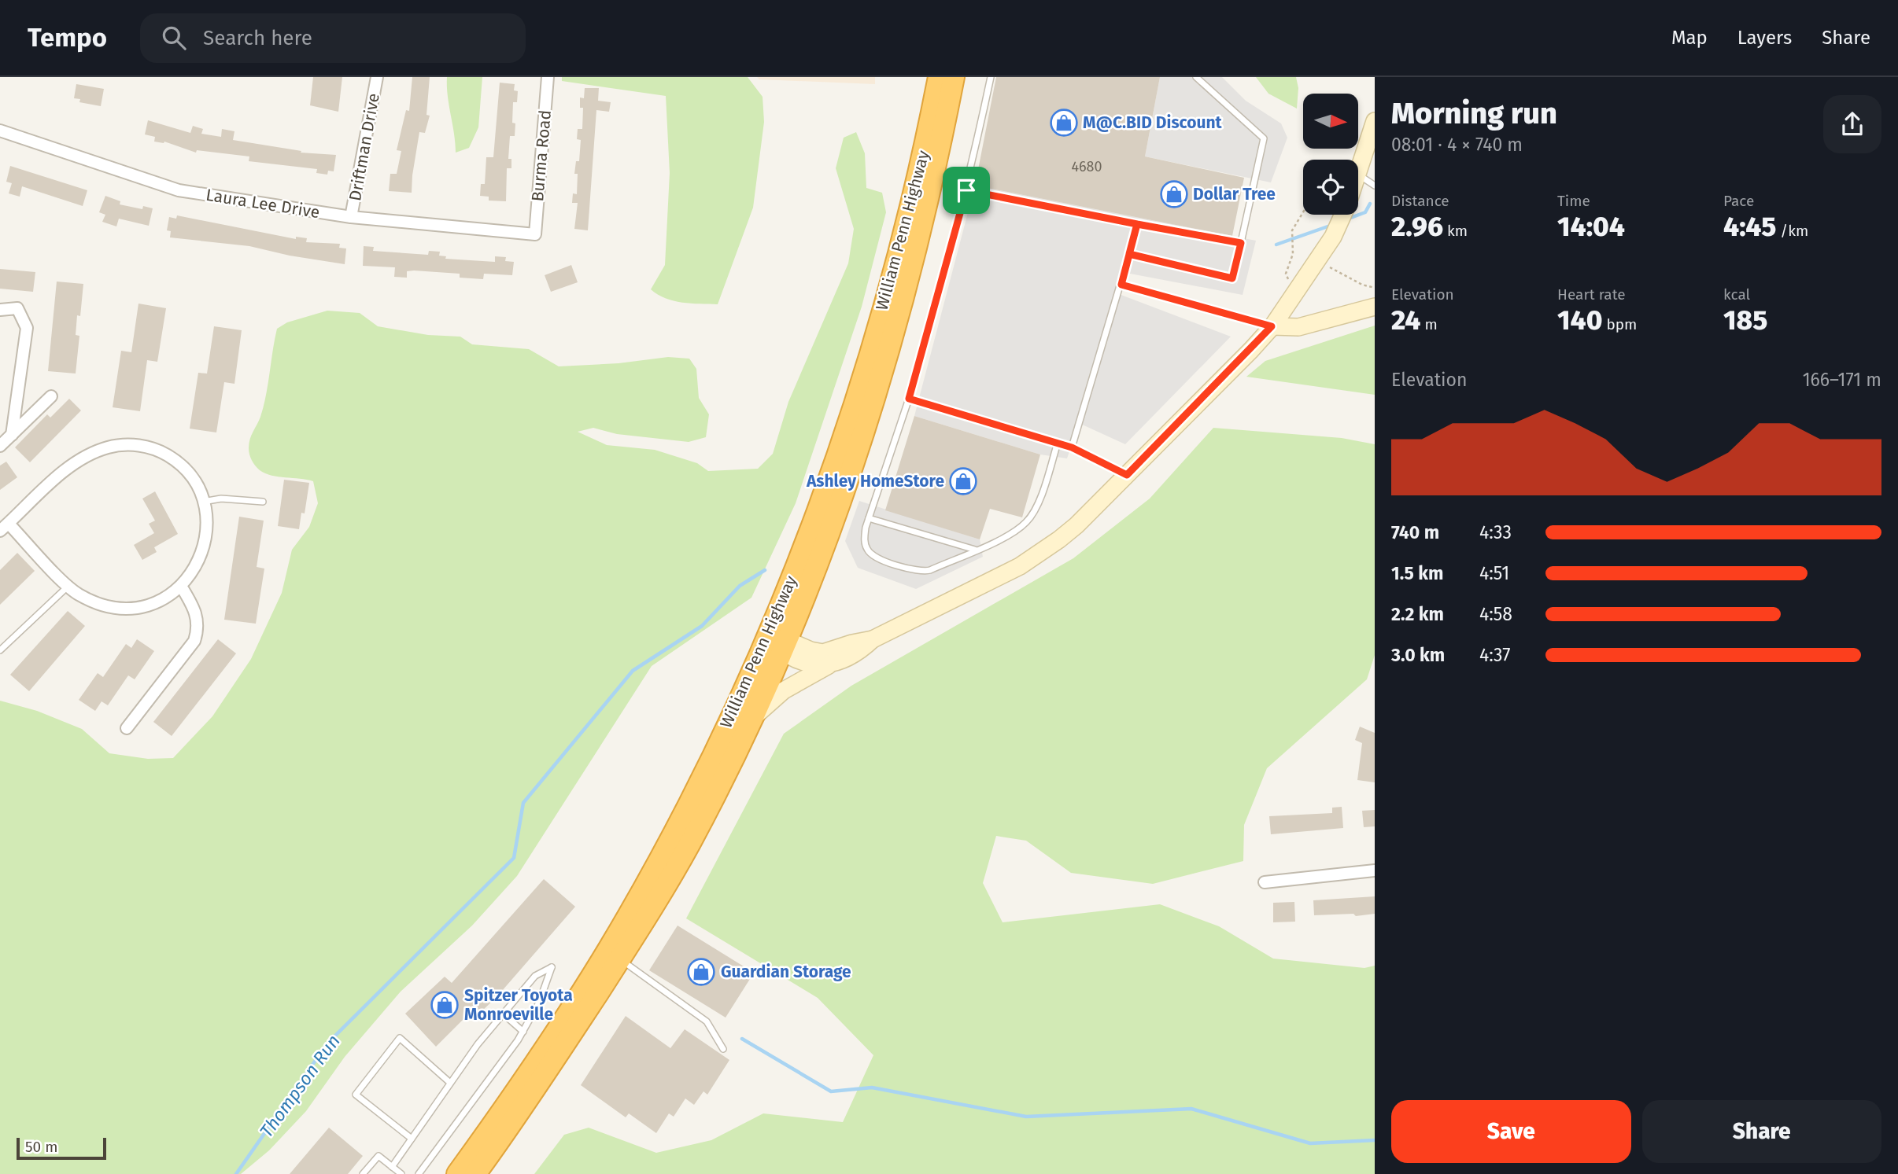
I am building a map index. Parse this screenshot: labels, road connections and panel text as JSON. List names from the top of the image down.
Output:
{
  "streets": {
    "highway": ["William Penn Highway"],
    "street": ["Driftman Drive", "Burma Road", "Laura Lee Drive"]
  },
  "crossings": [
    ["Driftman Drive", "Laura Lee Drive"],
    ["Burma Road", "Laura Lee Drive"]
  ],
  "water": ["Thompson Run"],
  "places": {
    "shop": [
      "M@C.BID Discount",
      "Dollar Tree",
      "Ashley HomeStore",
      "Guardian Storage",
      "Spitzer Toyota Monroeville"
    ]
  },
  "house_numbers": ["4680"],
  "scale_bar": "50 m",
  "north": "right",
  "page": {
    "header": "Tempo",
    "search": "Search here",
    "nav": ["Map", "Layers", "Share"],
    "heading": ["Morning run", "08:01 · 4 × 740 m"],
    "stats": [
      ["Distance", "2.96 km"],
      ["Time", "14:04"],
      ["Pace", "4:45 /km"],
      ["Elevation", "24 m"],
      ["Heart rate", "140 bpm"],
      ["kcal", "185"]
    ],
    "chart": ["Elevation", "166–171 m"],
    "list": [
      {
        "name": "740 m",
        "note": "4:33"
      },
      {
        "name": "1.5 km",
        "note": "4:51"
      },
      {
        "name": "2.2 km",
        "note": "4:58"
      },
      {
        "name": "3.0 km",
        "note": "4:37"
      }
    ],
    "buttons": ["Save", "Share"],
    "scale": "50 m"
  }
}
